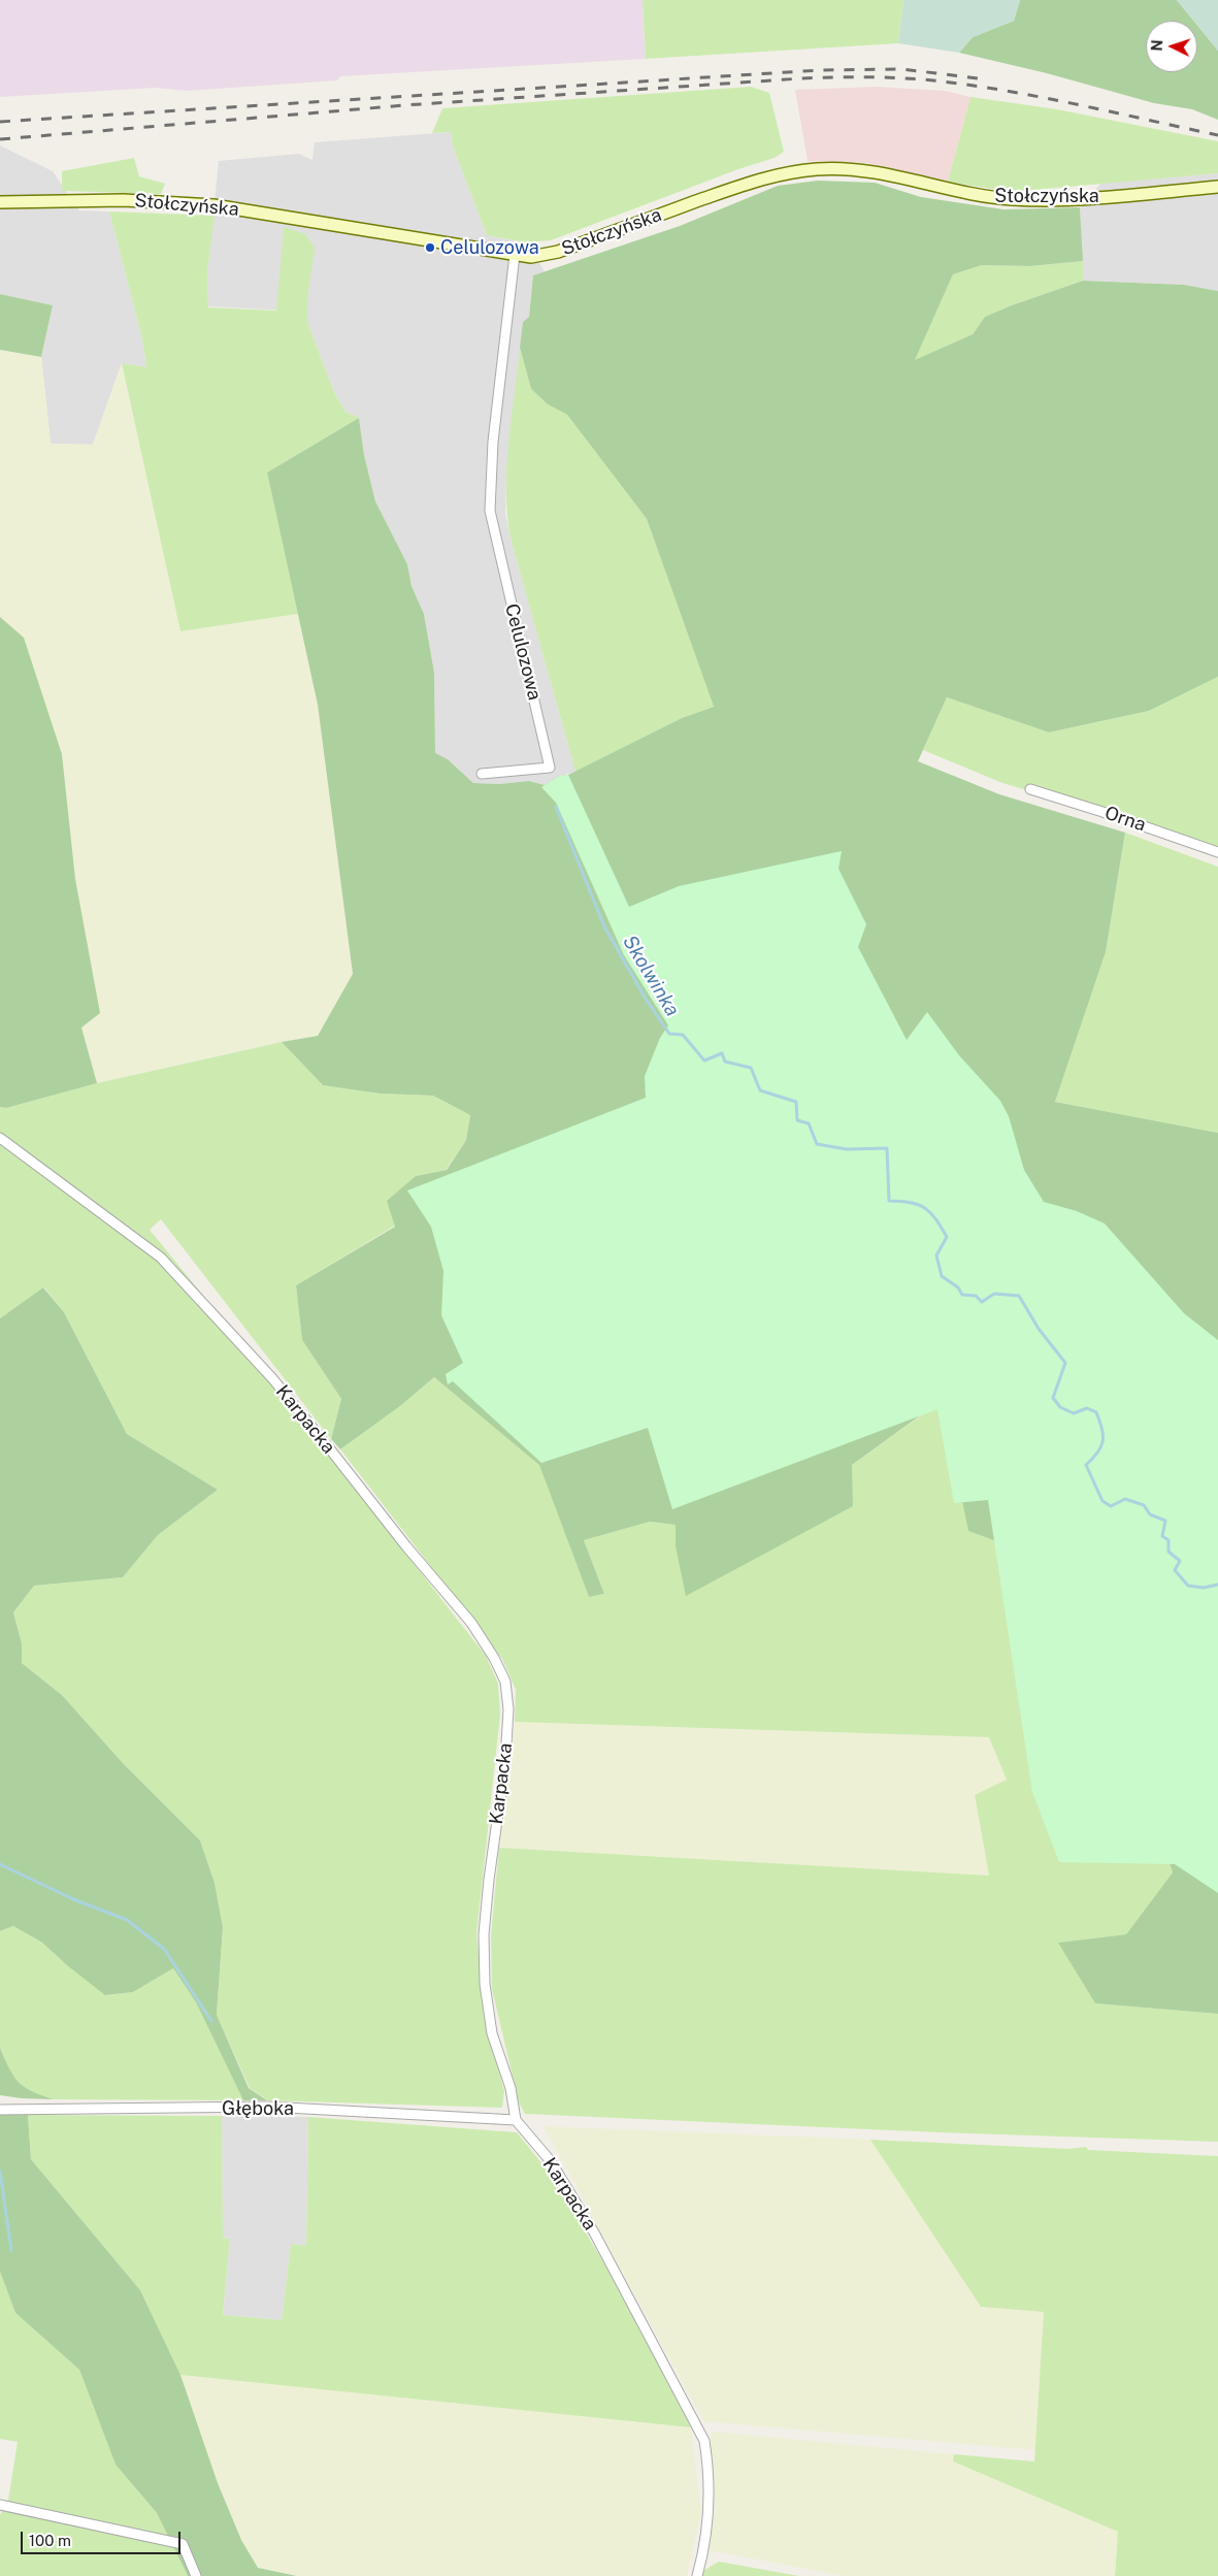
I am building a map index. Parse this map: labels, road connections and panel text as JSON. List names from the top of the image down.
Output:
{
  "streets": {
    "street": [
      "Stołczyńska",
      "Celulozowa",
      "Orna",
      "Karpacka",
      "Głęboka"
    ]
  },
  "crossings": [
    ["Stołczyńska", "Celulozowa"],
    ["Karpacka", "Głęboka"]
  ],
  "water": ["Skolwinka"],
  "places": ["Celulozowa"],
  "scale_bar": "100 m",
  "north": "left"
}
